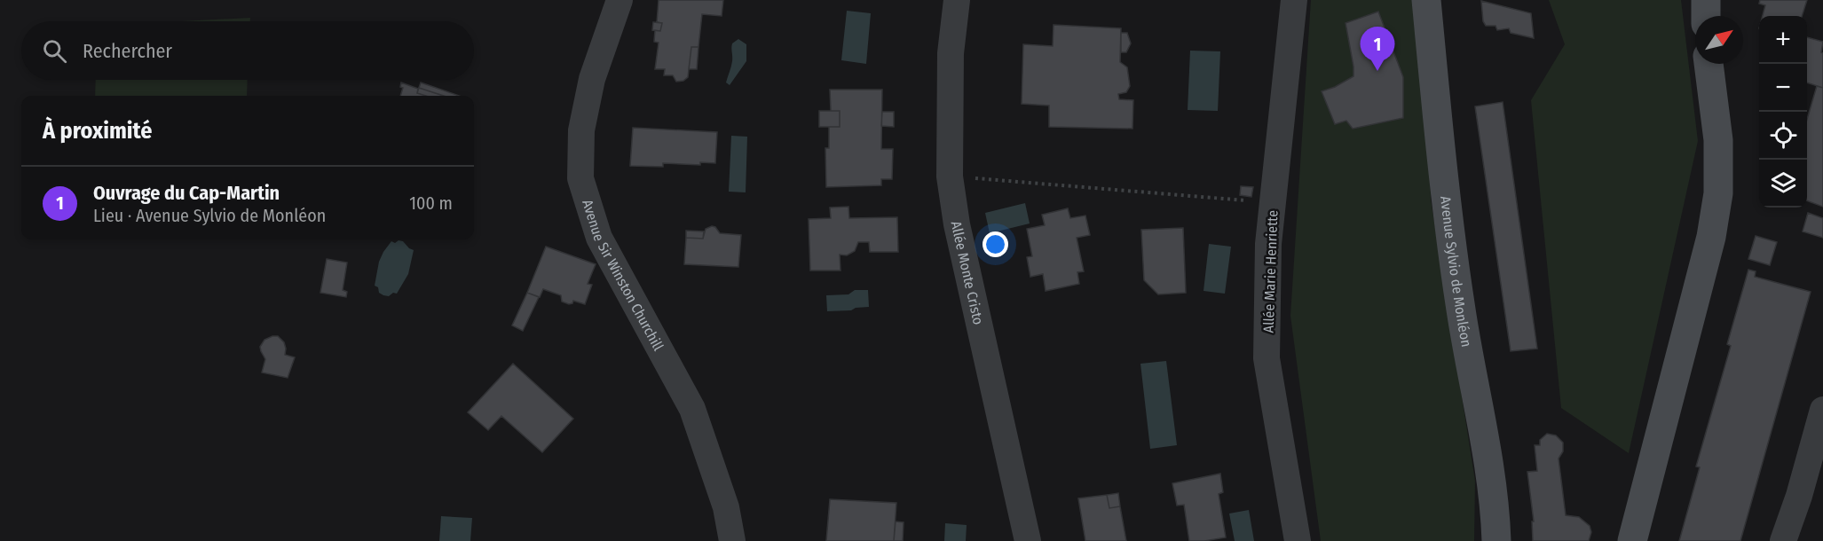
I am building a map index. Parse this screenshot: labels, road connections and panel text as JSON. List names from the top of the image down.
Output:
{
  "streets": {
    "main road": ["Avenue Sylvio de Monléon"],
    "street": ["Allée Marie Henriette", "Allée Monte Cristo", "Avenue Sir Winston Churchill"]
  },
  "north": "top right",
  "page": {
    "map_buttons": ["+", "−"],
    "search": "Rechercher",
    "pins": "1",
    "heading": "À proximité",
    "list": [
      {
        "mark": "1",
        "name": "Ouvrage du Cap-Martin",
        "note": "Lieu · Avenue Sylvio de Monléon",
        "value": "100 m"
      }
    ]
  }
}
